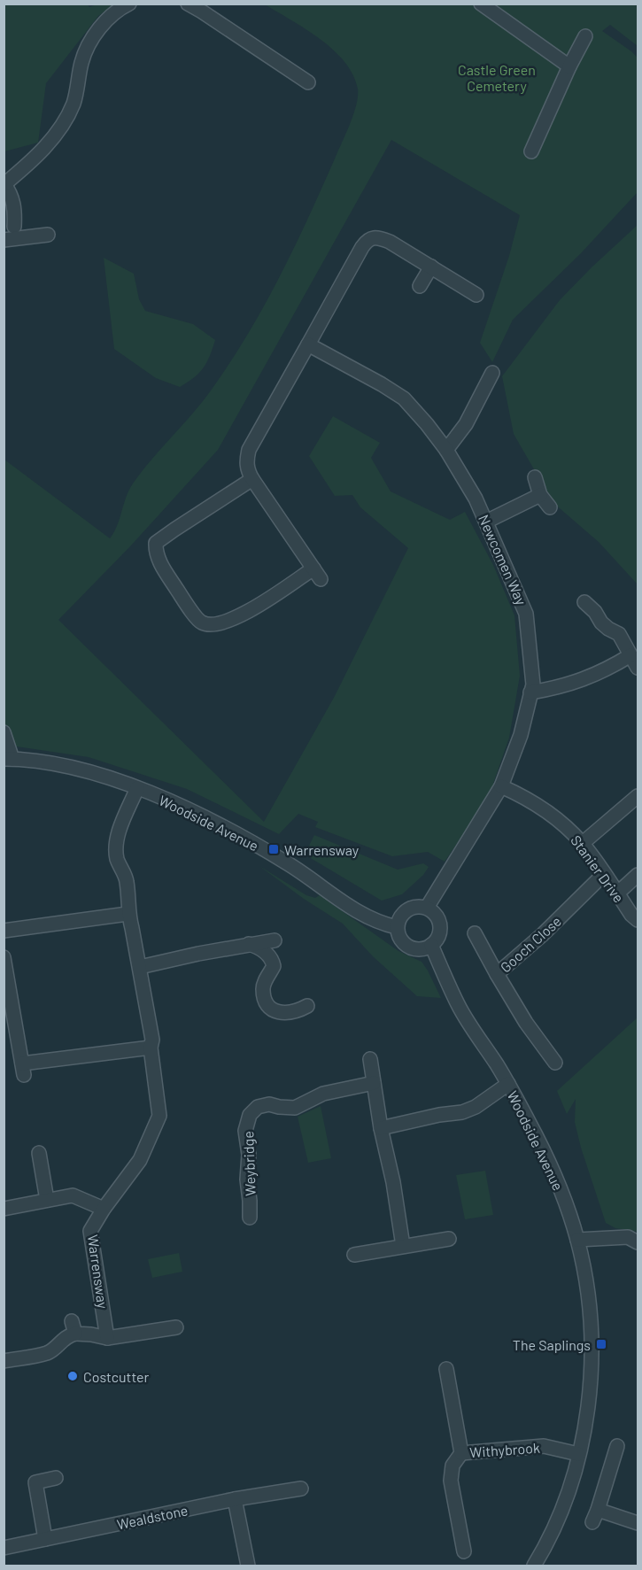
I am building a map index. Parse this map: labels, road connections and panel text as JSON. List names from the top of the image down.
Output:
{
  "streets": {
    "street": [
      "Newcomen Way",
      "Woodside Avenue",
      "Stanier Drive",
      "Gooch Close",
      "Weybridge",
      "Warrensway",
      "Withybrook",
      "Wealdstone"
    ]
  },
  "crossings": [
    ["Newcomen Way", "Woodside Avenue"],
    ["Newcomen Way", "Stanier Drive"],
    ["Woodside Avenue", "Warrensway"],
    ["Woodside Avenue", "Withybrook"],
    ["Stanier Drive", "Gooch Close"]
  ],
  "parks": ["Castle Green Cemetery"],
  "places": {
    "transit": ["Warrensway", "The Saplings"],
    "other": ["Costcutter"]
  }
}
